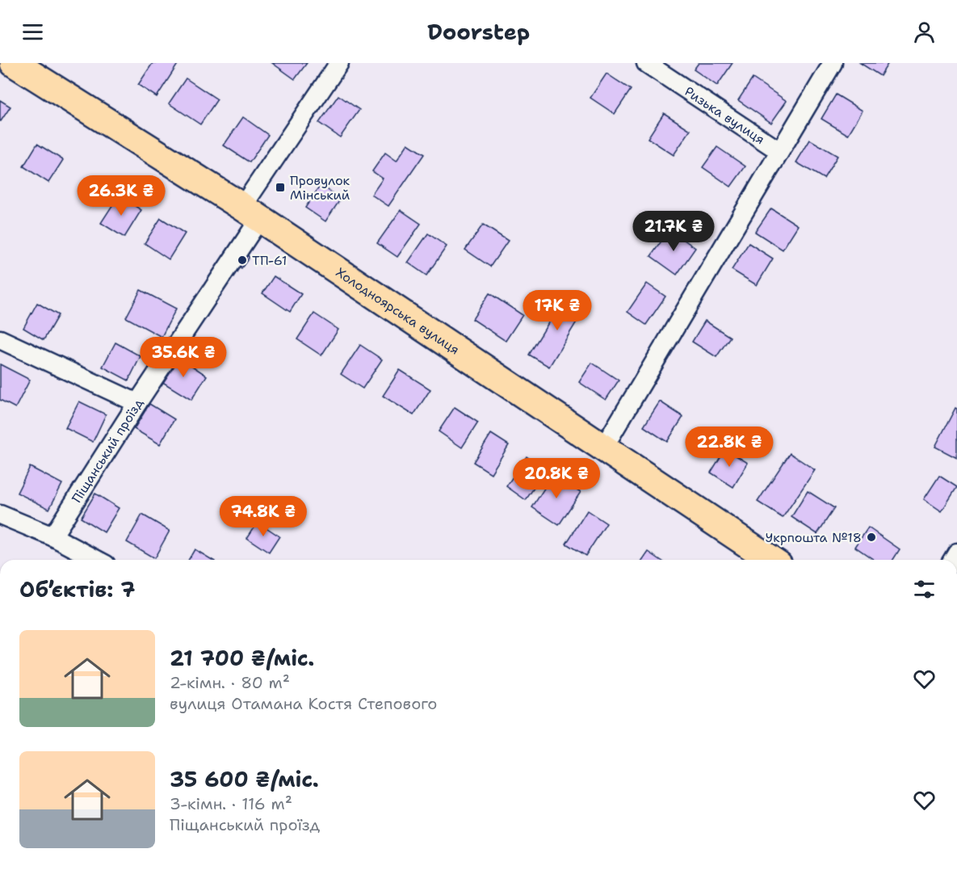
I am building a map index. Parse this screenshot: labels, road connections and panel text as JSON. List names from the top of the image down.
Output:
{
  "streets": {
    "main road": ["Холодноярська вулиця"],
    "street": ["Ризька вулиця", "Піщанський проїзд"]
  },
  "crossings": [
    ["Холодноярська вулиця", "Піщанський проїзд"]
  ],
  "places": {
    "transit": ["Провулок Мінський"],
    "other": ["ТП-61", "Укрпошта №18"]
  },
  "page": {
    "header": "Doorstep",
    "price": [
      "26.3K ₴",
      "21.7K ₴",
      "17K ₴",
      "35.6K ₴",
      "22.8K ₴",
      "20.8K ₴",
      "74.8K ₴"
    ],
    "heading": "Об’єктів: 7",
    "list": [
      {
        "name": "21 700 ₴/міс.",
        "note": "2-кімн. · 80 m² · вулиця Отамана Костя Степового"
      },
      {
        "name": "35 600 ₴/міс.",
        "note": "3-кімн. · 116 m² · Піщанський проїзд"
      }
    ]
  }
}
